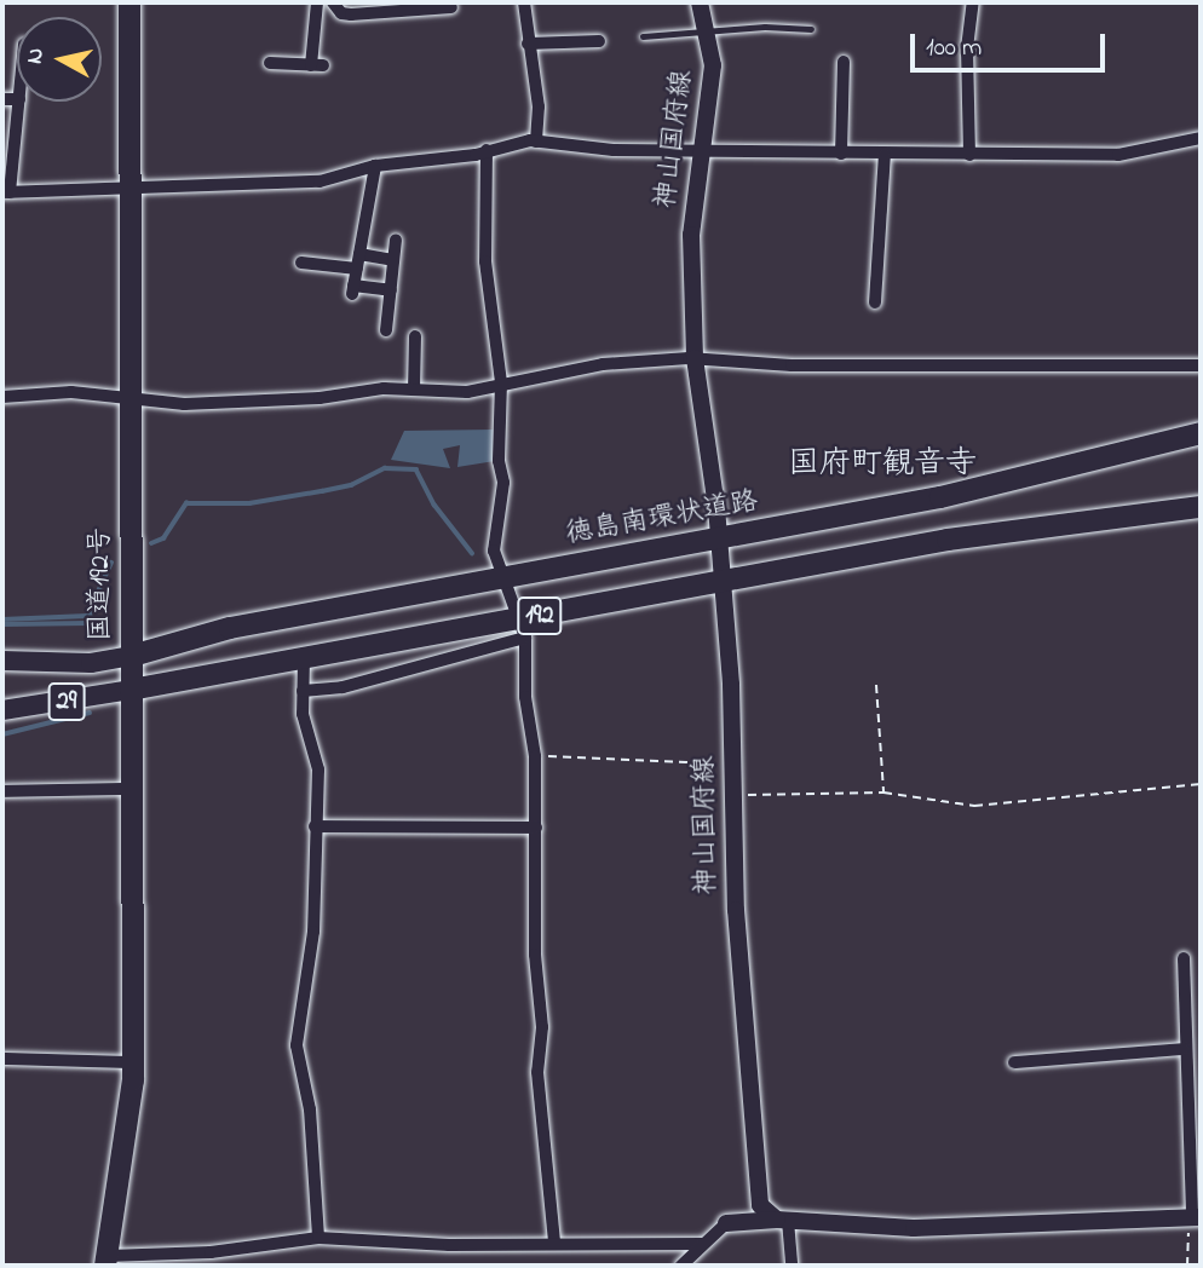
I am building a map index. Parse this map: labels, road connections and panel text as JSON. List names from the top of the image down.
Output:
{
  "streets": {
    "highway": ["徳島南環状道路", "国道192号", "192"],
    "main road": ["神山国府線", "29"]
  },
  "crossings": [
    ["神山国府線", "徳島南環状道路"],
    ["神山国府線", "192"],
    ["徳島南環状道路", "国道192号"],
    ["徳島南環状道路", "29"],
    ["国道192号", "192"],
    ["国道192号", "29"],
    ["192", "29"]
  ],
  "districts": ["国府町観音寺"],
  "scale_bar": "100 m",
  "north": "left"
}
